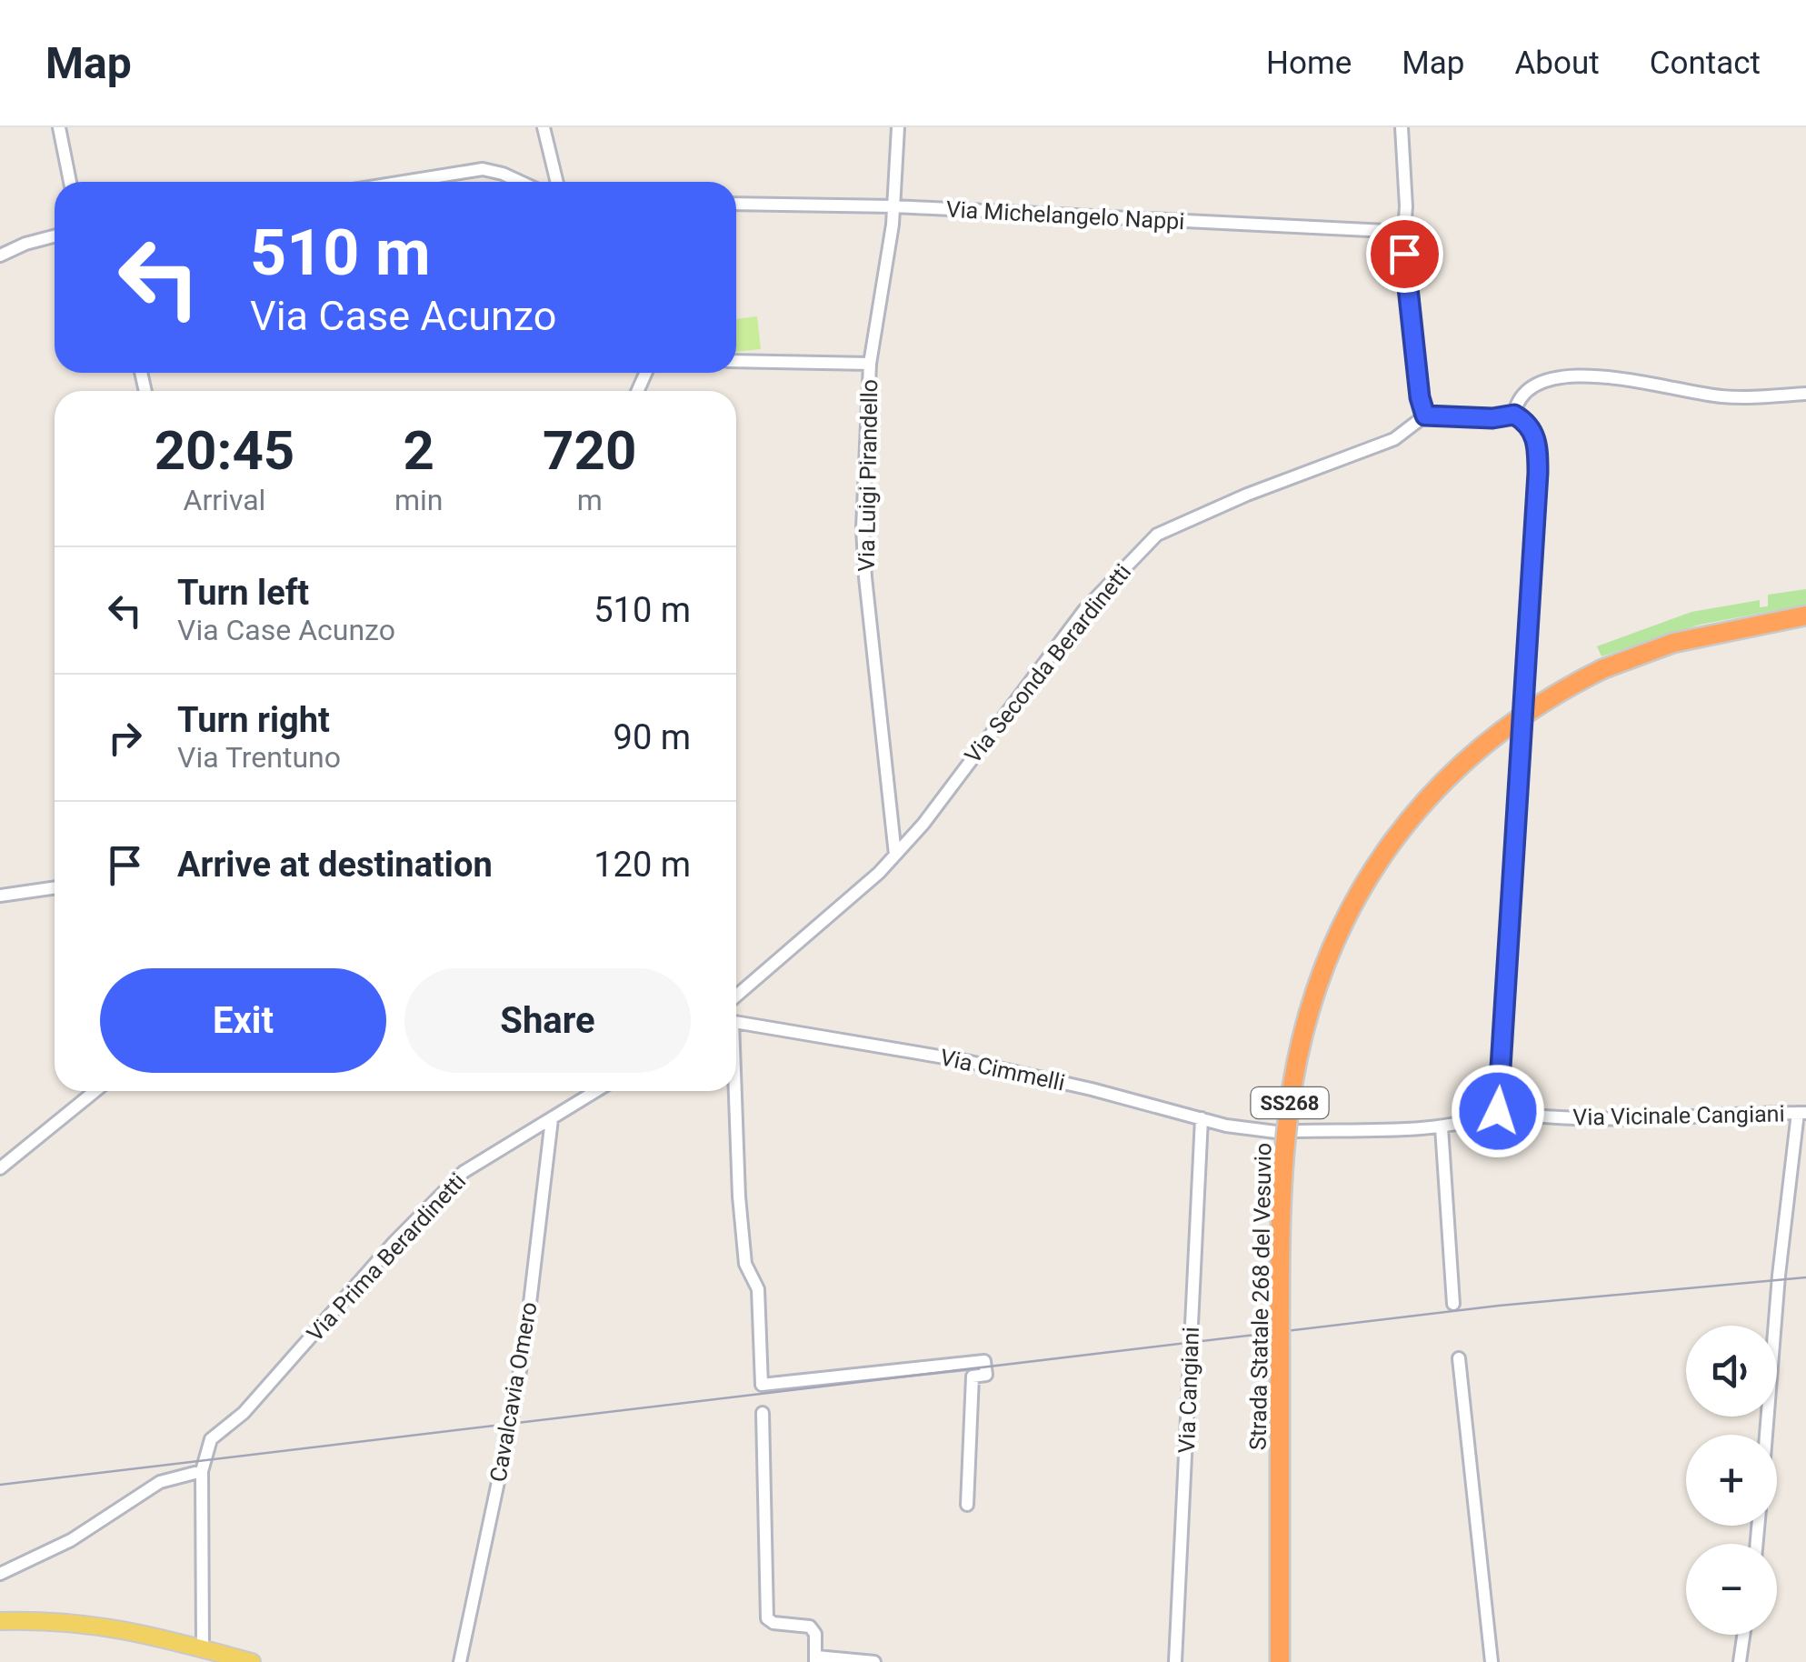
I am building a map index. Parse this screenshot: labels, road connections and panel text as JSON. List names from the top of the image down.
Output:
{
  "streets": {
    "highway": ["SS268", "Strada Statale 268 del Vesuvio"],
    "street": [
      "Via Michelangelo Nappi",
      "Via Luigi Pirandello",
      "Via Seconda Berardinetti",
      "Via Cimmelli",
      "Via Vicinale Cangiani",
      "Via Prima Berardinetti",
      "Via Cangiani",
      "Cavalcavia Omero"
    ]
  },
  "crossings": [
    ["Via Michelangelo Nappi", "Via Luigi Pirandello"],
    ["Via Luigi Pirandello", "Via Seconda Berardinetti"],
    ["Via Cimmelli", "Via Cangiani"],
    ["Via Prima Berardinetti", "Cavalcavia Omero"]
  ],
  "page": {
    "header": "Map",
    "nav": [
      "Home",
      "Map",
      "About",
      "Contact"
    ],
    "turn": ["510 m", "Via Case Acunzo"],
    "eta": [
      "20:45",
      "Arrival",
      "2",
      "min",
      "720",
      "m"
    ],
    "list": [
      {
        "name": "Turn left",
        "note": "Via Case Acunzo",
        "value": "510 m"
      },
      {
        "name": "Turn right",
        "note": "Via Trentuno",
        "value": "90 m"
      },
      {
        "name": "Arrive at destination",
        "value": "120 m"
      }
    ],
    "buttons": ["Exit", "Share"],
    "map_buttons": ["+", "−"]
  }
}
